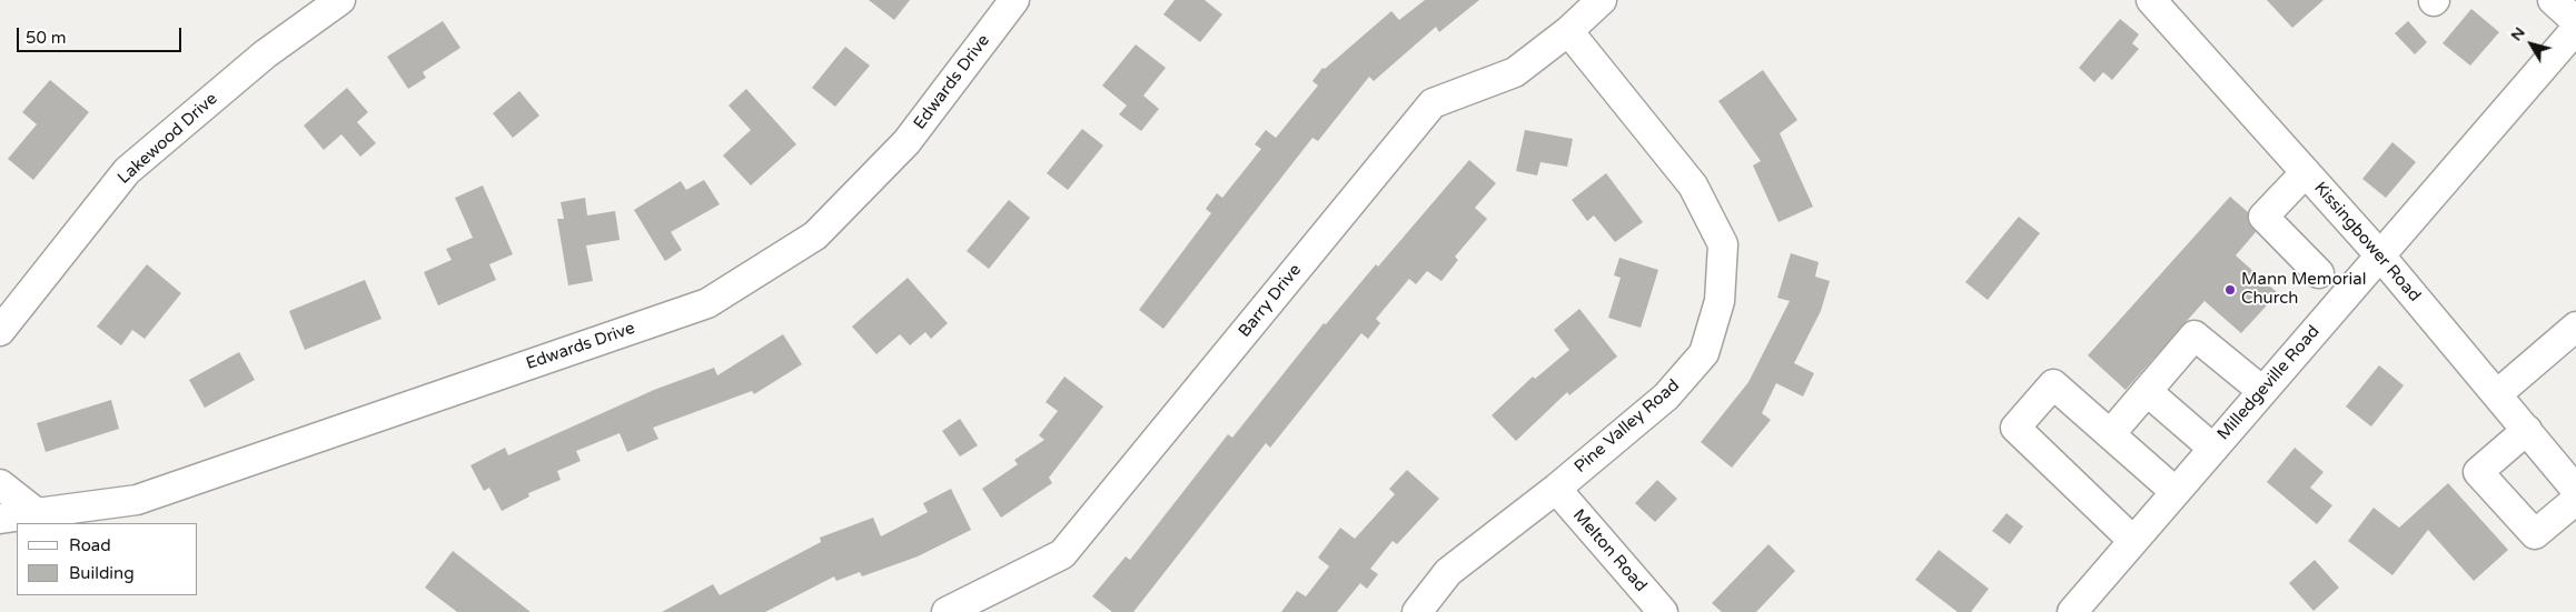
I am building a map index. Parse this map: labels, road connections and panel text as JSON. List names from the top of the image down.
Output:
{
  "streets": {
    "street": [
      "Edwards Drive",
      "Lakewood Drive",
      "Kissingbower Road",
      "Barry Drive",
      "Milledgeville Road",
      "Pine Valley Road",
      "Melton Road"
    ]
  },
  "crossings": [
    ["Kissingbower Road", "Milledgeville Road"],
    ["Barry Drive", "Pine Valley Road"],
    ["Pine Valley Road", "Melton Road"]
  ],
  "places": ["Mann Memorial Church"],
  "legend": ["Road", "Building"],
  "scale_bar": "50 m",
  "north": "top left"
}
